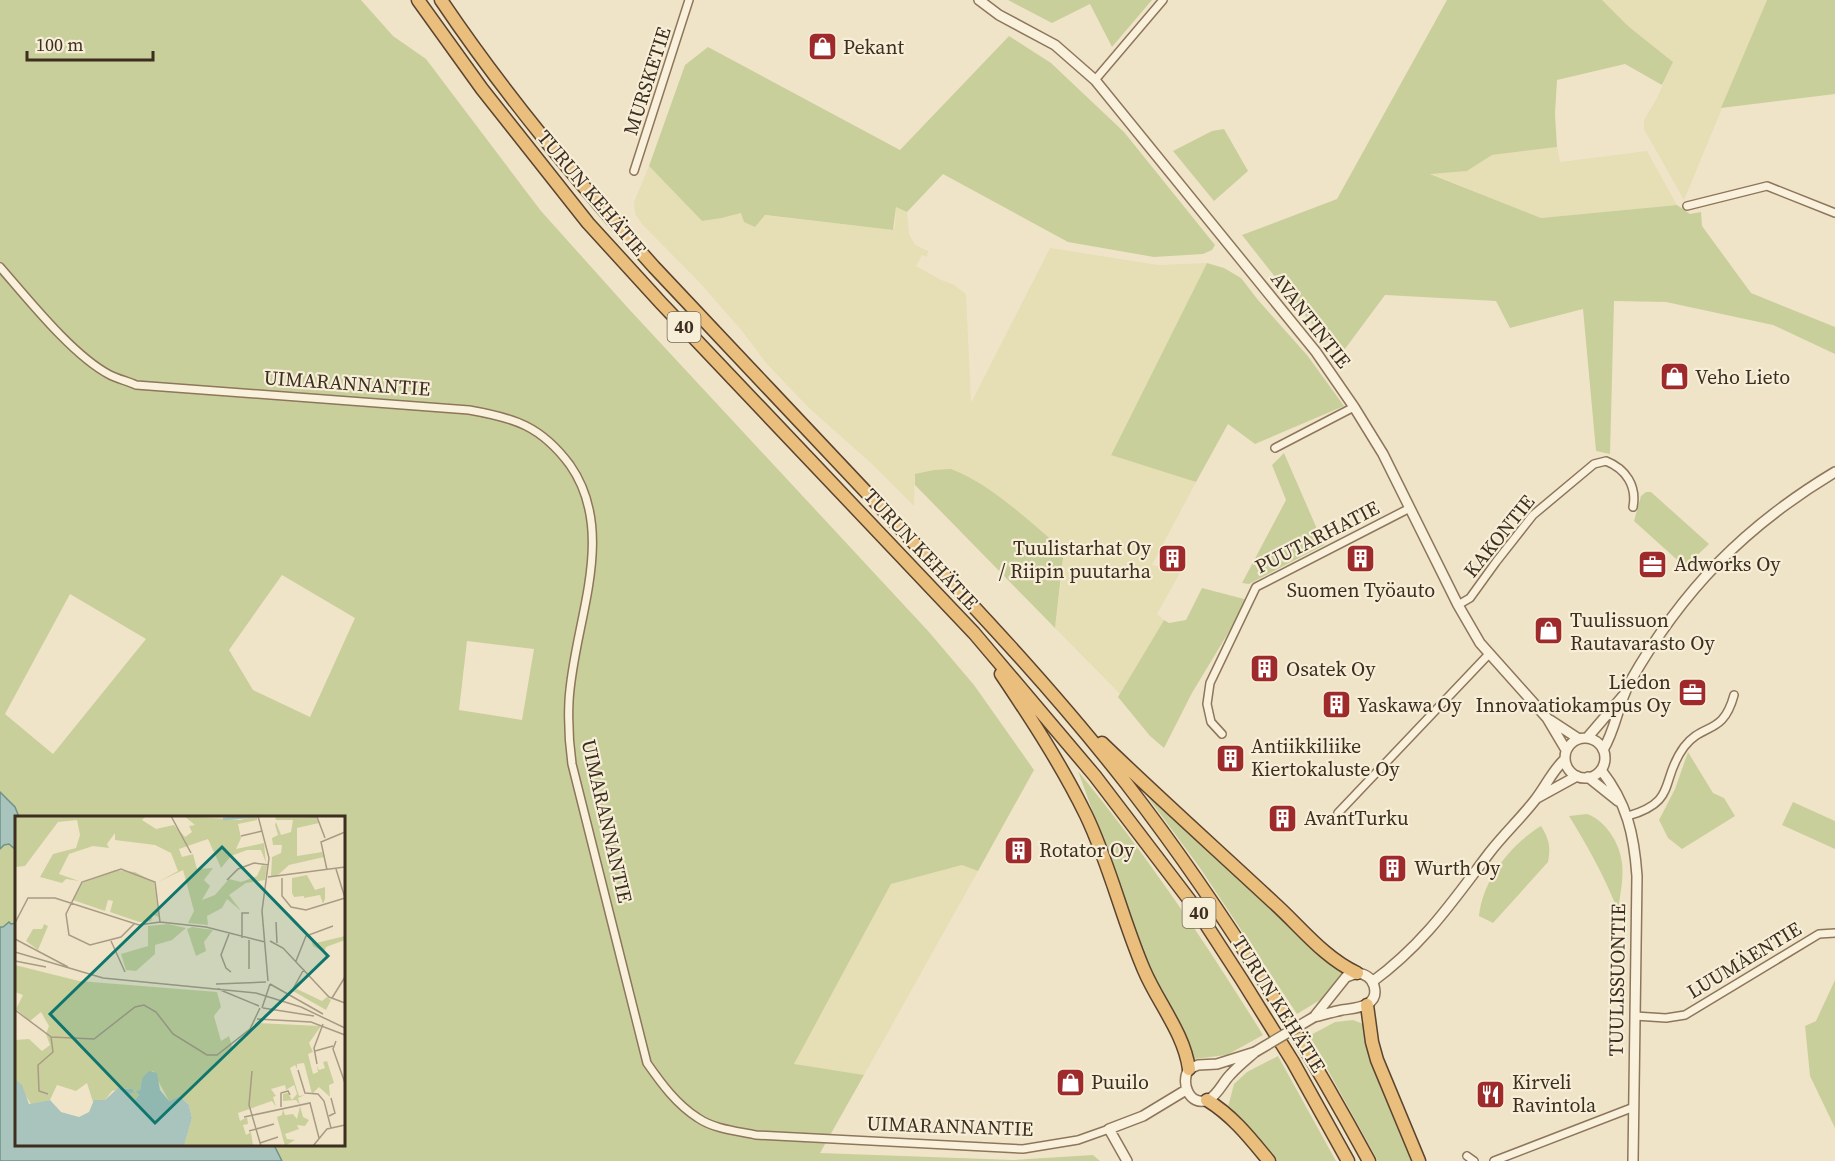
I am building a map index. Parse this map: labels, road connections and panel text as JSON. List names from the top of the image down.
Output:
{
  "streets": {
    "highway": ["TURUN KEHÄTIE", "40"],
    "street": [
      "MURSKETIE",
      "AVANTINTIE",
      "UIMARANNANTIE",
      "KAKONTIE",
      "PUUTARHATIE",
      "LUUMÄENTIE",
      "TUULISSUONTIE"
    ]
  },
  "crossings": [
    ["AVANTINTIE", "KAKONTIE"],
    ["AVANTINTIE", "PUUTARHATIE"],
    ["AVANTINTIE", "TUULISSUONTIE"],
    ["LUUMÄENTIE", "TUULISSUONTIE"]
  ],
  "places": {
    "shop": [
      "Pekant",
      "Veho Lieto",
      "Tuulissuon Rautavarasto Oy",
      "Puuilo"
    ],
    "building": [
      "Tuulistarhat Oy / Riipin puutarha",
      "Suomen Työauto",
      "Osatek Oy",
      "Yaskawa Oy",
      "Antiikkiliike Kiertokaluste Oy",
      "AvantTurku",
      "Rotator Oy",
      "Wurth Oy"
    ],
    "office": ["Adworks Oy", "Liedon Innovaatiokampus Oy"],
    "restaurant": ["Kirveli Ravintola"]
  },
  "scale_bar": "100 m"
}
